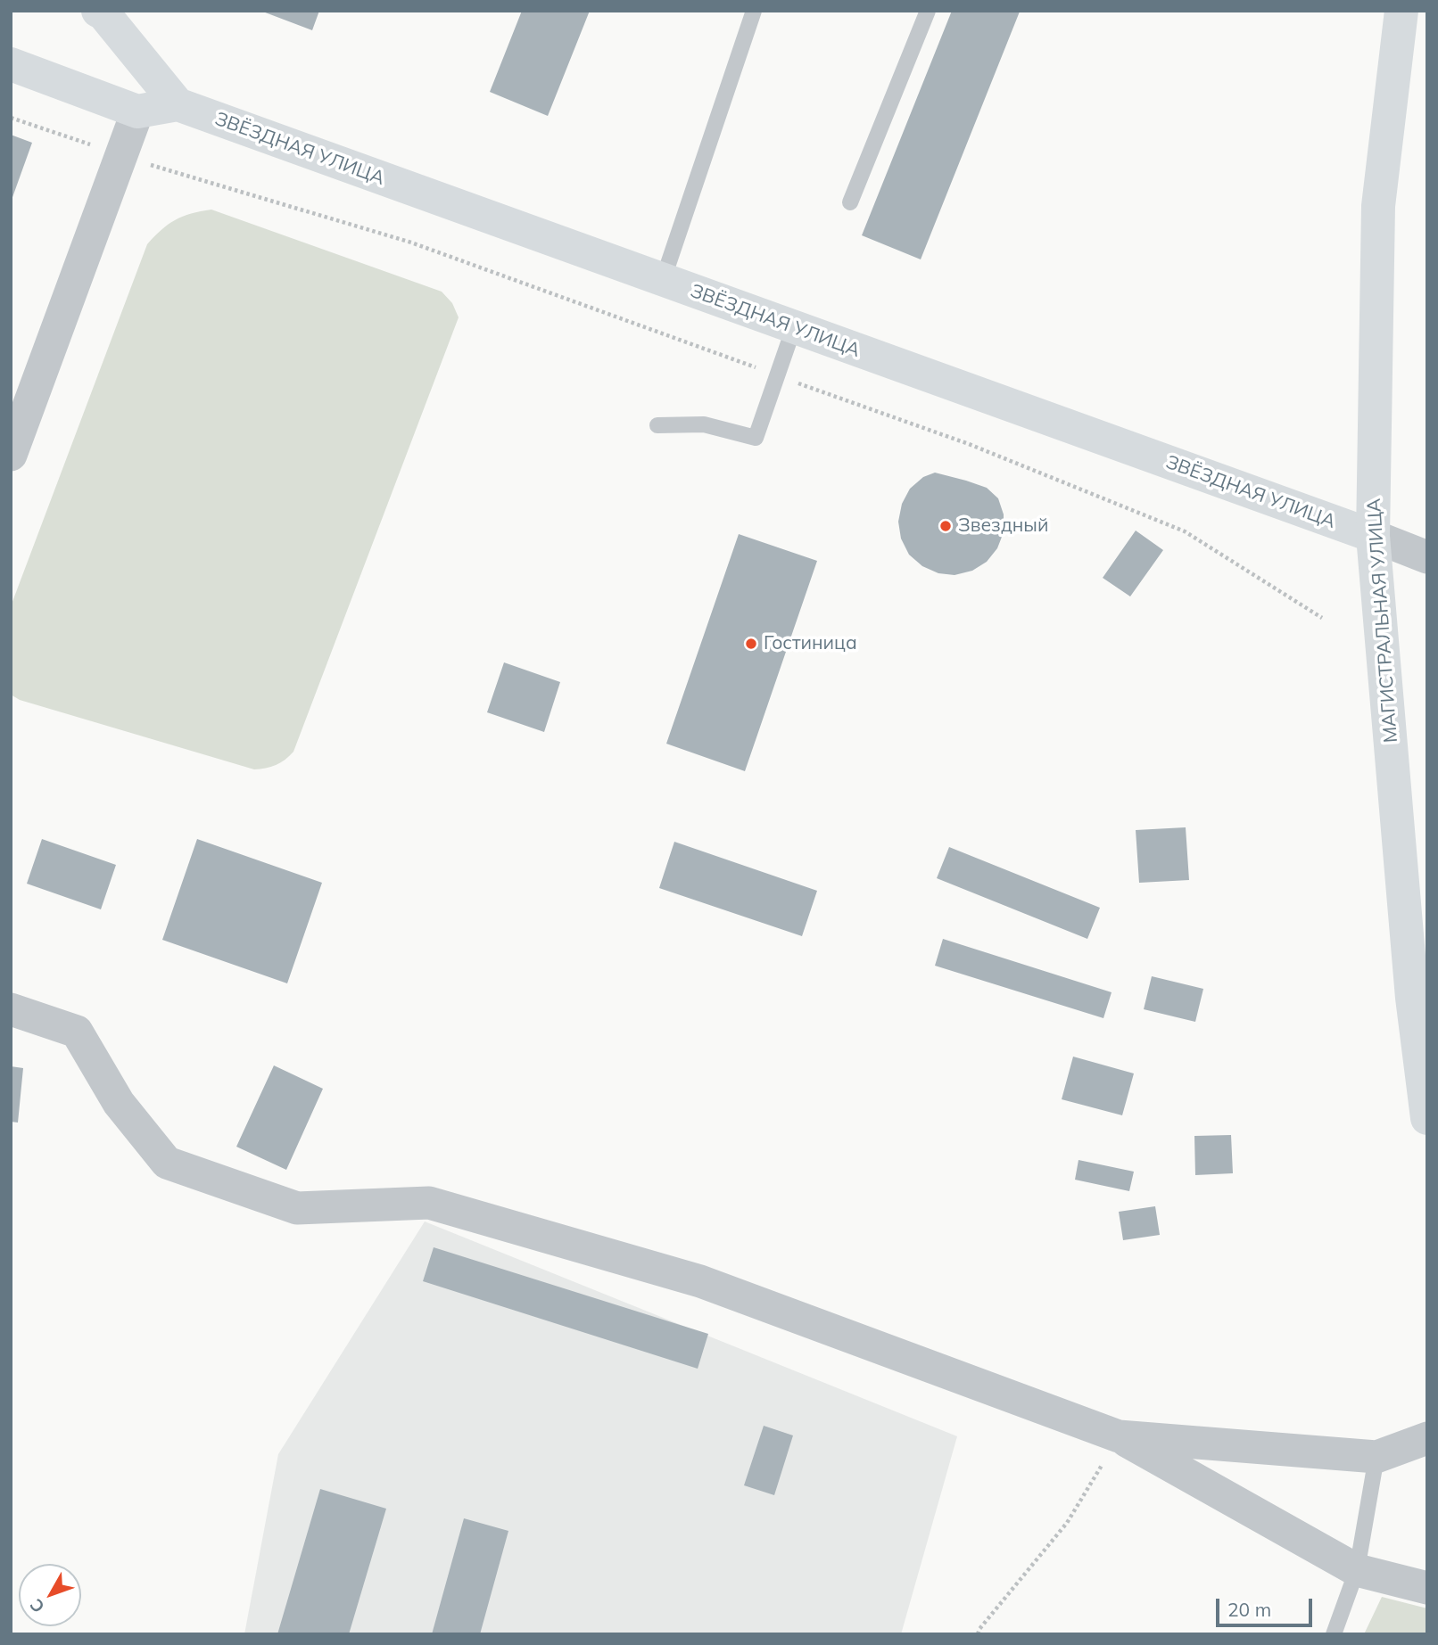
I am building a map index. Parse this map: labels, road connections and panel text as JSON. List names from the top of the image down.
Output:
{
  "streets": {
    "street": ["ЗВЁЗДНАЯ УЛИЦА", "МАГИСТРАЛЬНАЯ УЛИЦА"]
  },
  "crossings": [
    ["ЗВЁЗДНАЯ УЛИЦА", "МАГИСТРАЛЬНАЯ УЛИЦА"]
  ],
  "places": ["Звездный", "Гостиница"],
  "scale_bar": "20 m",
  "north": "bottom left"
}
